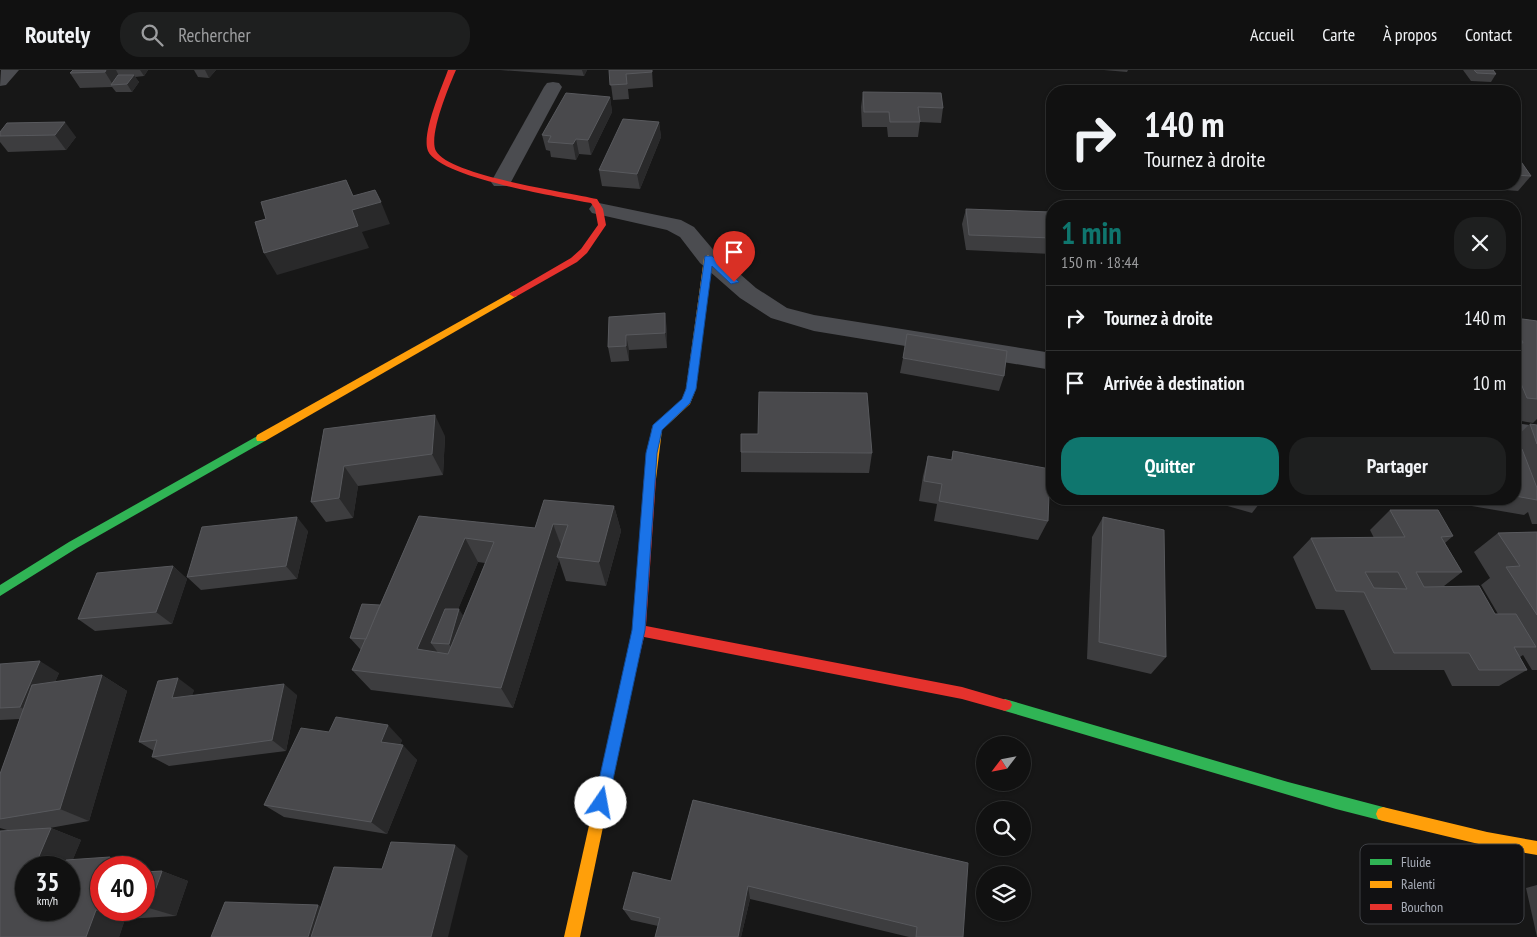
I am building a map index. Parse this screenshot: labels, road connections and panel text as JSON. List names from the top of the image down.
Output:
{
  "legend": ["Fluide", "Ralenti", "Bouchon"],
  "north": "bottom left",
  "page": {
    "header": "Routely",
    "search": "Rechercher",
    "nav": [
      "Accueil",
      "Carte",
      "À propos",
      "Contact"
    ],
    "turn": ["140 m", "Tournez à droite"],
    "heading": ["1 min", "150 m · 18:44"],
    "list": [
      {
        "name": "Tournez à droite",
        "value": "140 m"
      },
      {
        "name": "Arrivée à destination",
        "value": "10 m"
      }
    ],
    "buttons": ["Quitter", "Partager"],
    "speed": "35 km/h",
    "limit": "40"
  }
}
